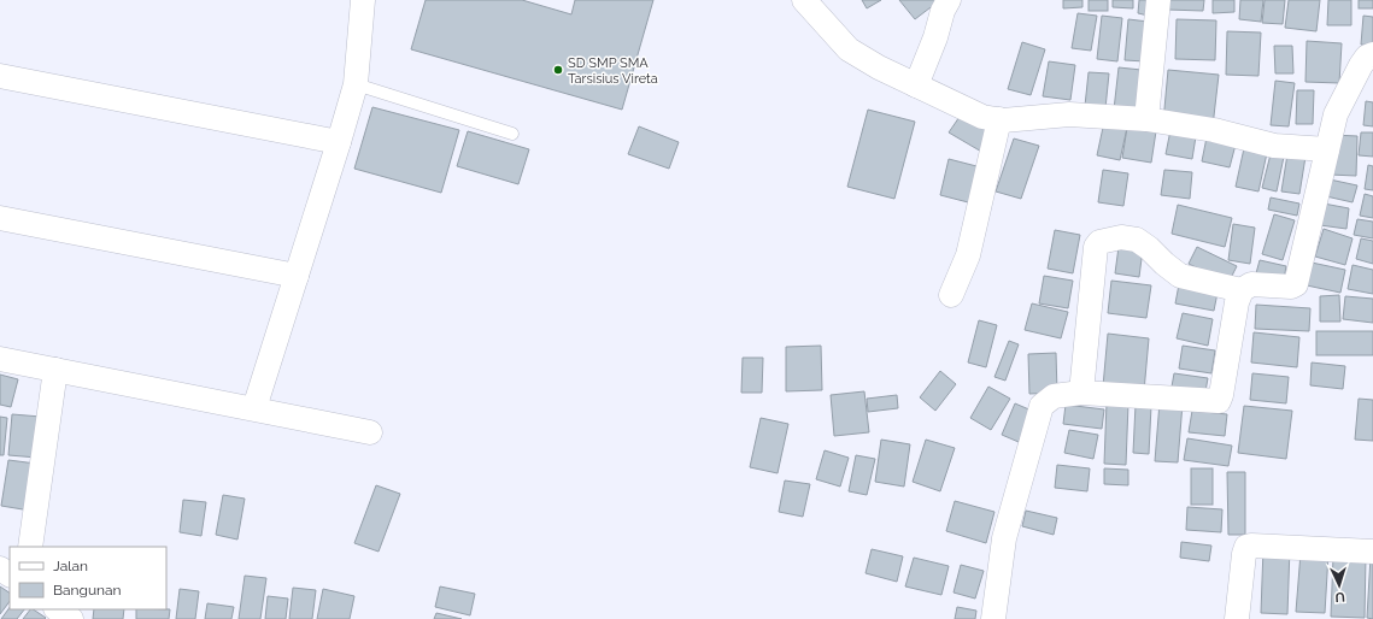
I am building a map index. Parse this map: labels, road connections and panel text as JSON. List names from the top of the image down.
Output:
{
  "places": ["SD SMP SMA Tarsisius Vireta"],
  "legend": ["Jalan", "Bangunan"],
  "north": "bottom"
}
